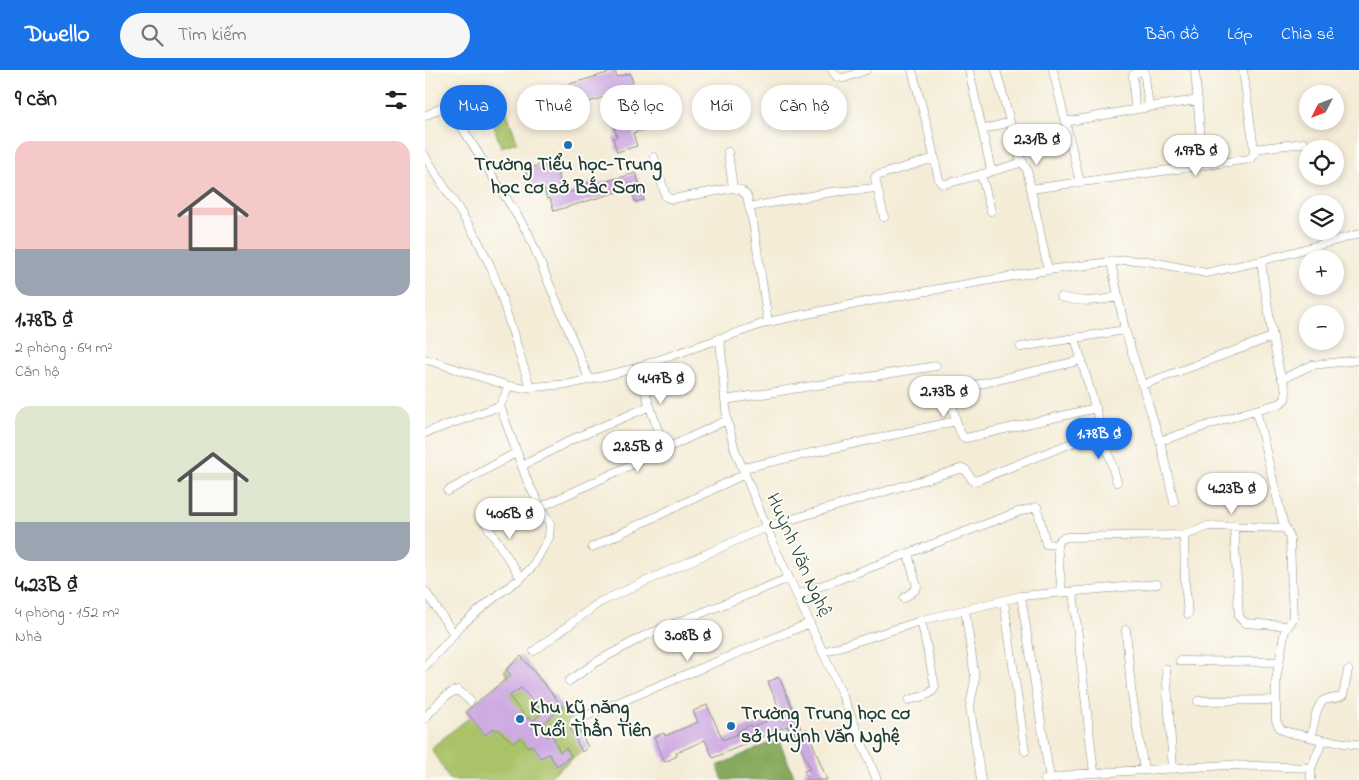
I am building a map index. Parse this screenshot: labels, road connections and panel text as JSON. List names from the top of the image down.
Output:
{
  "streets": {
    "street": ["Huỳnh Văn Nghệ"]
  },
  "places": ["Trường Tiểu học-Trung học cơ sở Bắc Sơn", "Khu kỹ năng Tuổi Thần Tiên", "Trường Trung học cơ sở Huỳnh Văn Nghệ"],
  "north": "bottom left",
  "page": {
    "header": "Dwello",
    "search": "Tìm kiếm",
    "nav": ["Bản đồ", "Lớp", "Chia sẻ"],
    "heading": "9 căn",
    "map_buttons": ["+", "−"],
    "chip": [
      "Mua",
      "Thuê",
      "Bộ lọc",
      "Mới",
      "Căn hộ"
    ],
    "price": [
      "2.31B ₫",
      "1.97B ₫",
      "4.47B ₫",
      "2.73B ₫",
      "1.78B ₫",
      "2.85B ₫",
      "4.23B ₫",
      "4.06B ₫",
      "3.08B ₫"
    ],
    "list": [
      {
        "name": "1.78B ₫",
        "note": "2 phòng · 64 m² · Căn hộ"
      },
      {
        "name": "4.23B ₫",
        "note": "4 phòng · 152 m² · Nhà"
      }
    ]
  }
}
